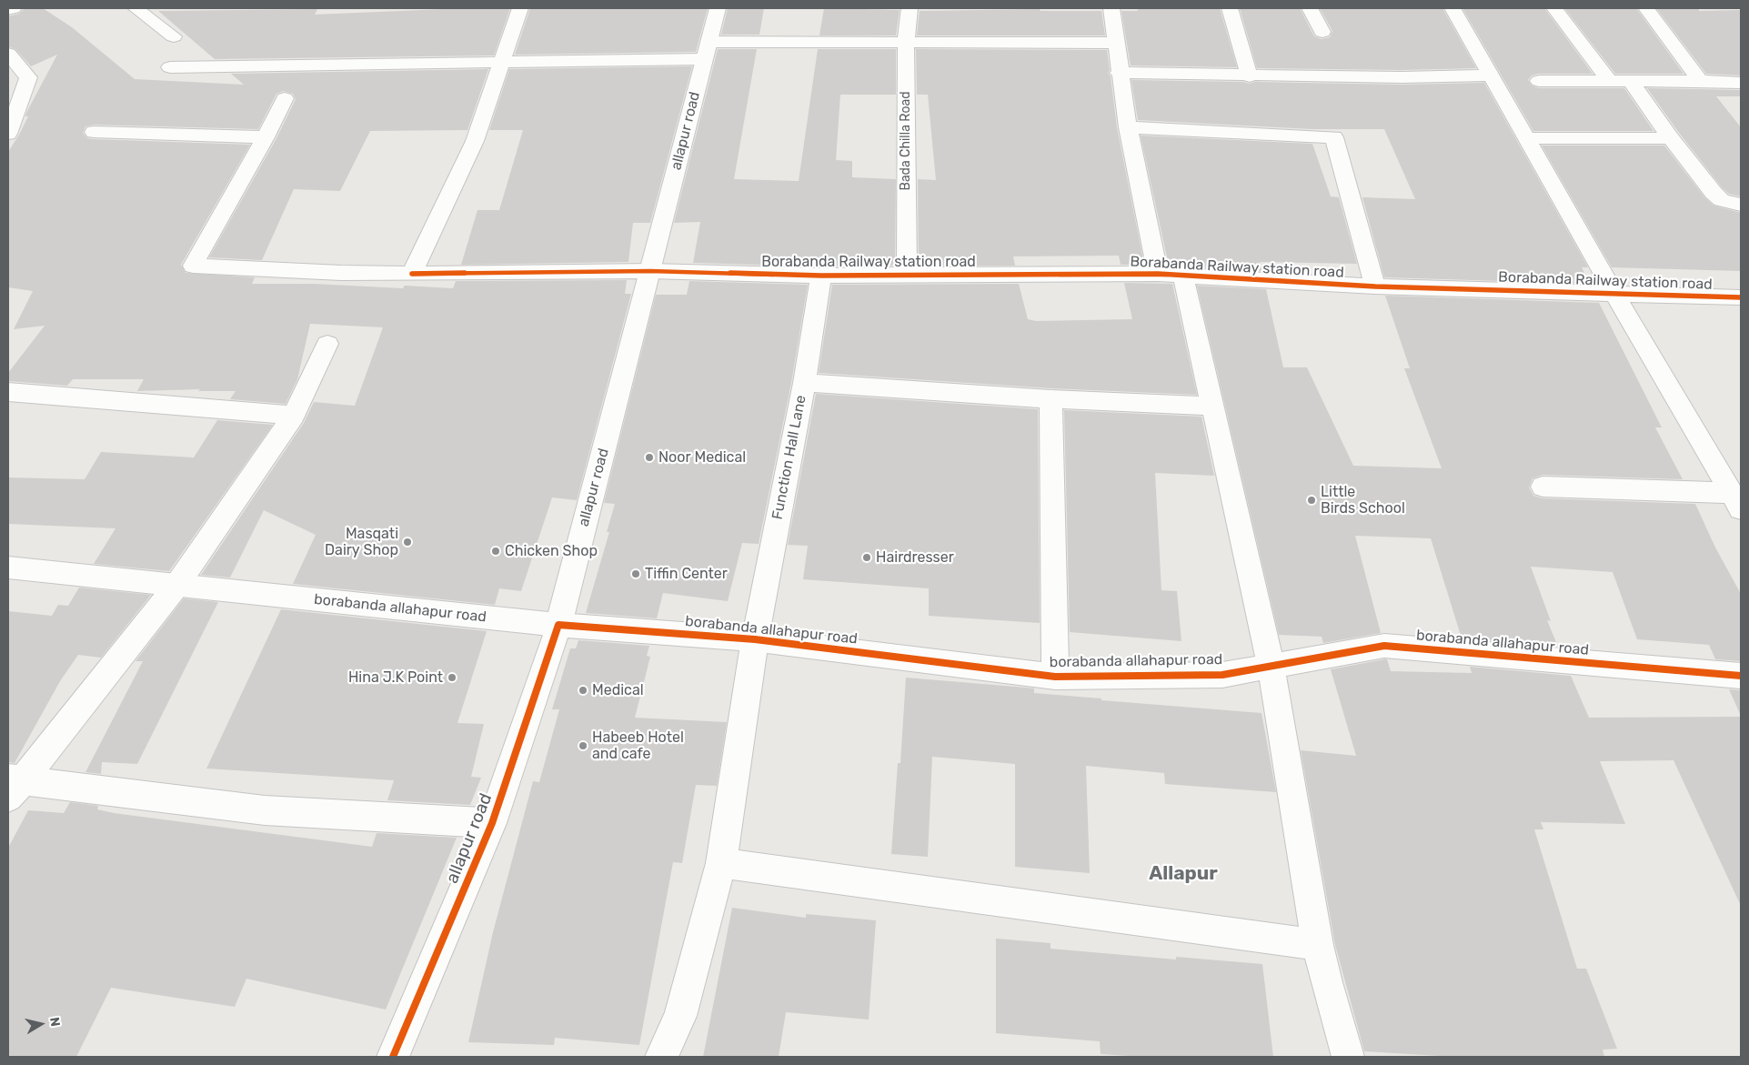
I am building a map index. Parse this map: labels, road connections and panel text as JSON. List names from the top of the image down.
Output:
{
  "streets": {
    "street": [
      "allapur road",
      "Bada Chilla Road",
      "Borabanda Railway station road",
      "Function Hall Lane",
      "borabanda allahapur road"
    ]
  },
  "crossings": [
    ["allapur road", "Borabanda Railway station road"],
    ["allapur road", "borabanda allahapur road"],
    ["Bada Chilla Road", "Borabanda Railway station road"],
    ["Borabanda Railway station road", "Function Hall Lane"],
    ["Function Hall Lane", "borabanda allahapur road"]
  ],
  "districts": ["Allapur"],
  "places": [
    "Noor Medical",
    "Little Birds School",
    "Masqati Dairy Shop",
    "Chicken Shop",
    "Hairdresser",
    "Tiffin Center",
    "Hina J.K Point",
    "Medical",
    "Habeeb Hotel and cafe"
  ],
  "north": "right"
}
